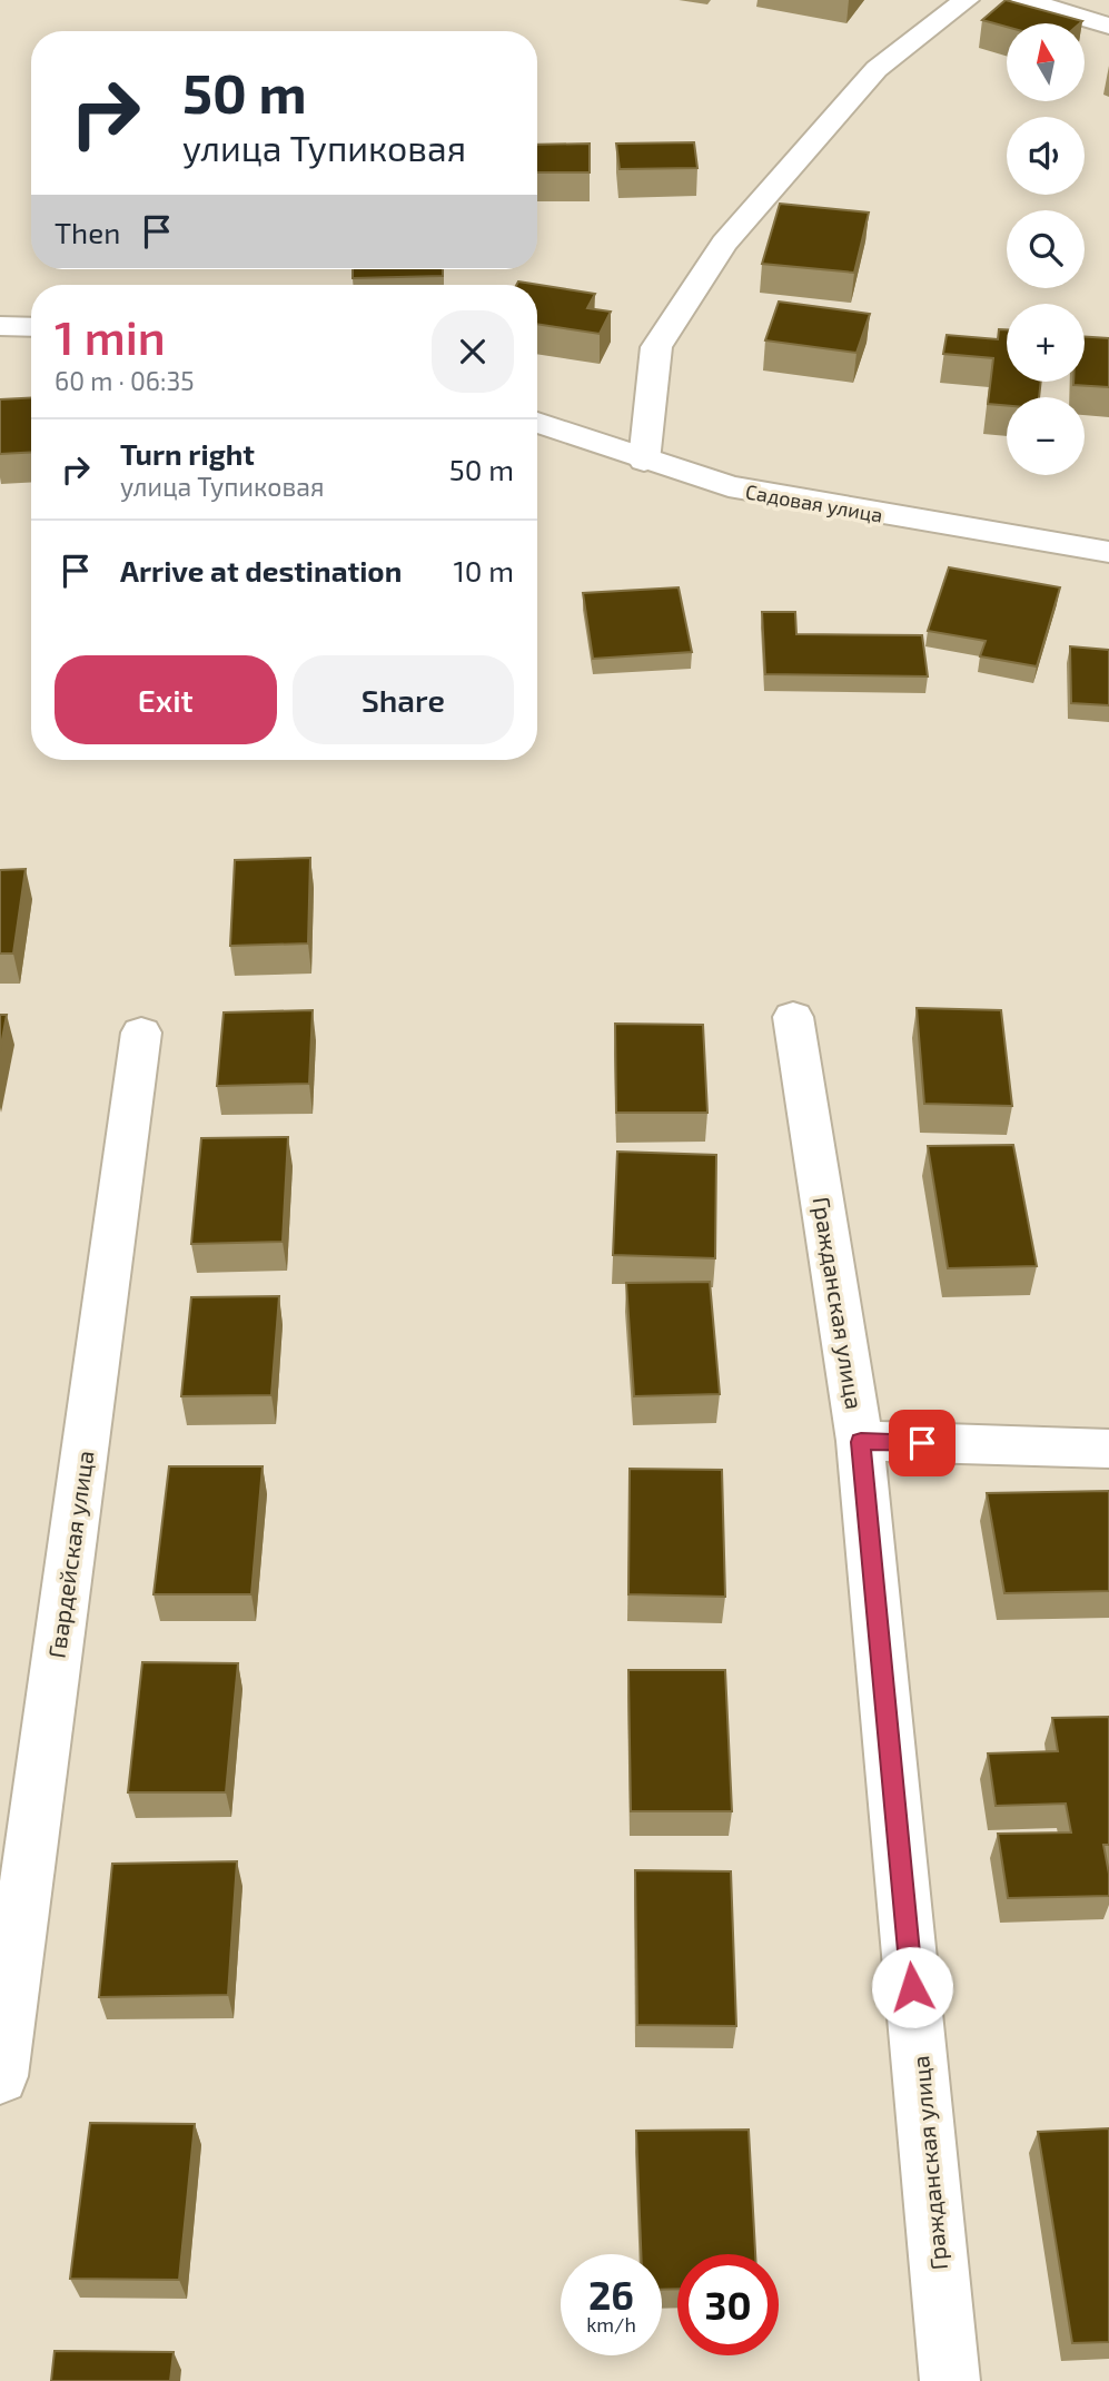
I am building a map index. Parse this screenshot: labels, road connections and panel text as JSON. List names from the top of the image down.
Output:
{
  "streets": {
    "street": ["Садовая улица", "Гражданская улица", "Гвардейская улица"]
  },
  "north": "top",
  "page": {
    "map_buttons": ["+", "−"],
    "turn": ["50 m", "улица Тупиковая"],
    "then": "Then",
    "heading": ["1 min", "60 m · 06:35"],
    "list": [
      {
        "name": "Turn right",
        "note": "улица Тупиковая",
        "value": "50 m"
      },
      {
        "name": "Arrive at destination",
        "value": "10 m"
      }
    ],
    "buttons": ["Exit", "Share"],
    "speed": "26 km/h",
    "limit": "30"
  }
}
